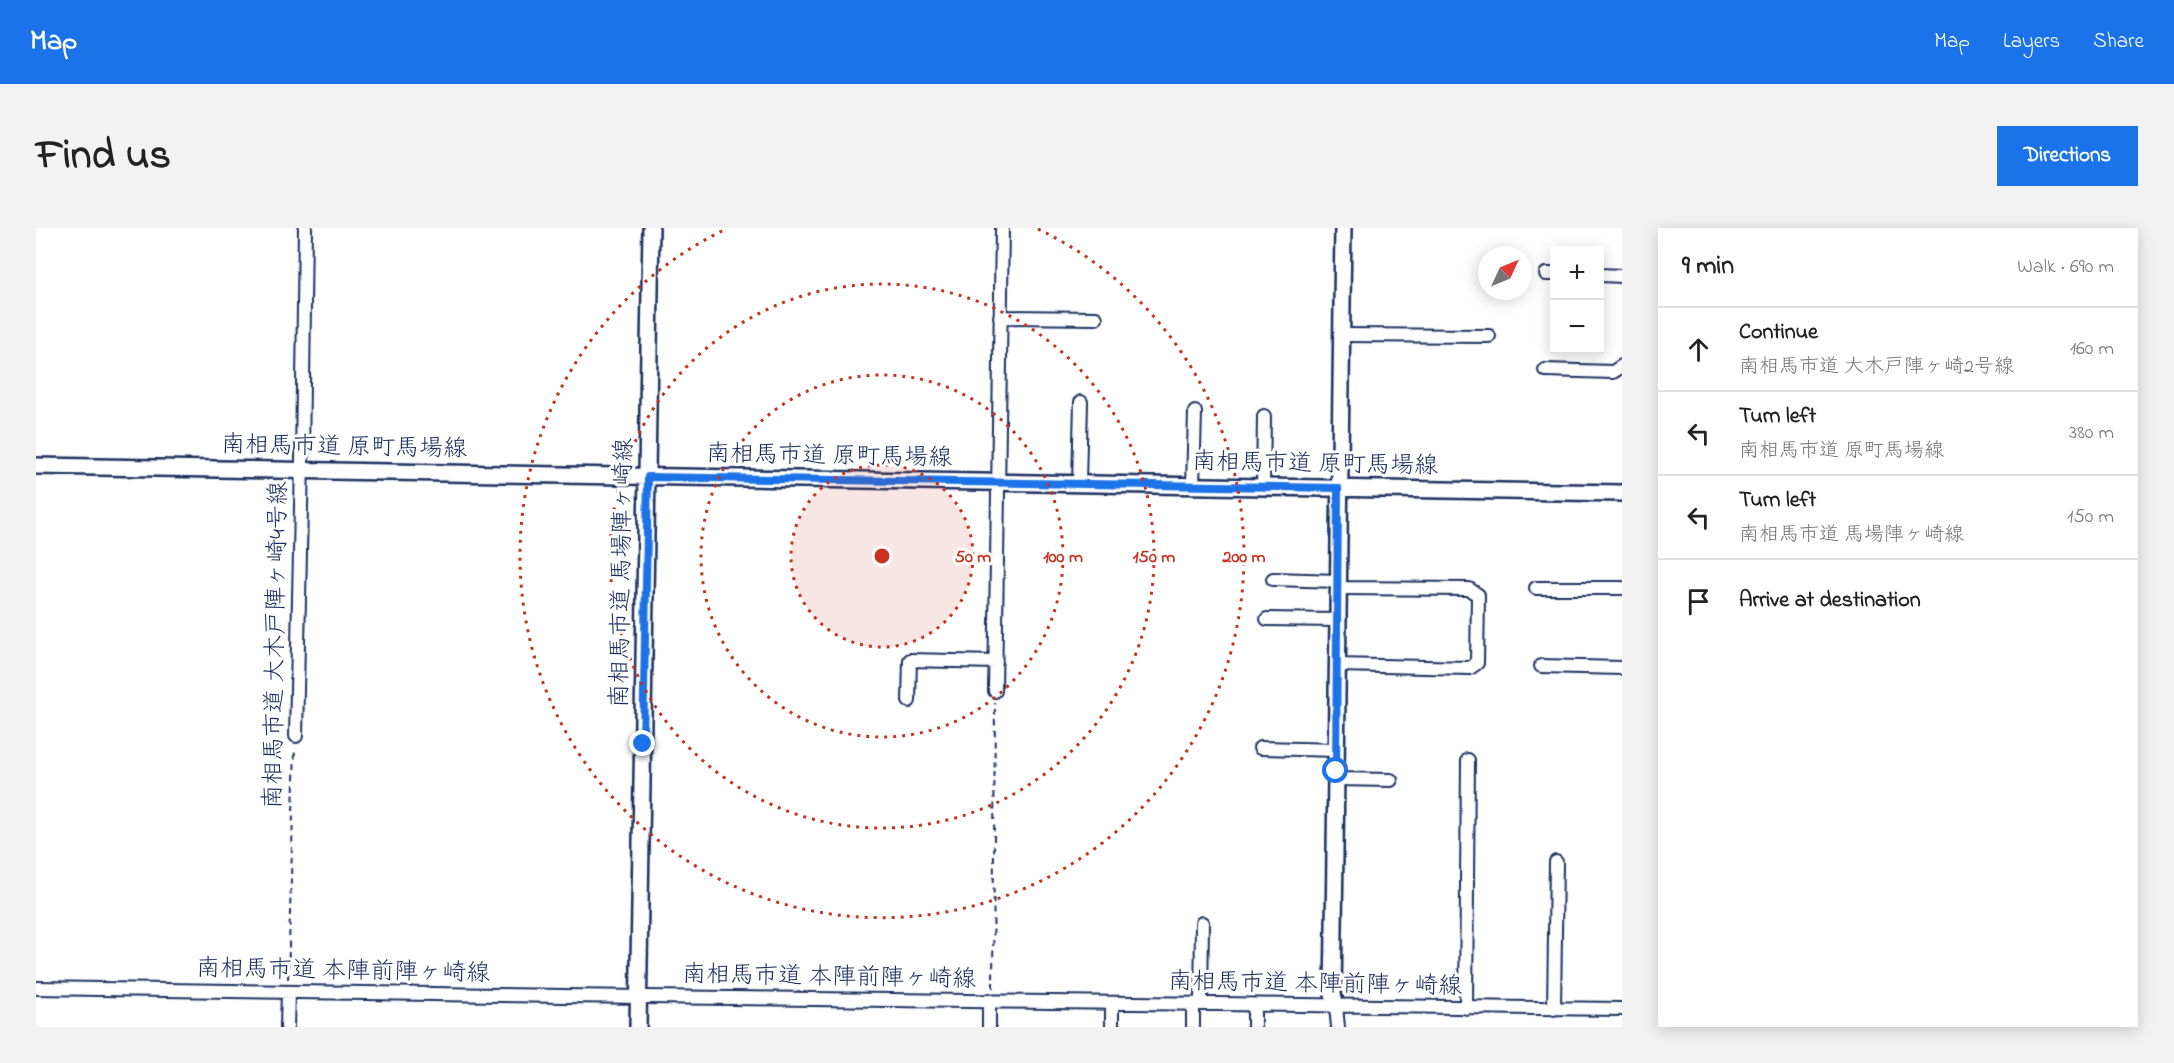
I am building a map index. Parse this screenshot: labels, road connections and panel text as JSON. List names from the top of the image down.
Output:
{
  "streets": {
    "street": [
      "南相馬市道 原町馬場線",
      "南相馬市道 馬場陣ヶ崎線",
      "南相馬市道 大木戸陣ヶ崎4号線",
      "南相馬市道 本陣前陣ヶ崎線"
    ]
  },
  "crossings": [
    ["南相馬市道 原町馬場線", "南相馬市道 馬場陣ヶ崎線"],
    ["南相馬市道 原町馬場線", "南相馬市道 大木戸陣ヶ崎4号線"],
    ["南相馬市道 馬場陣ヶ崎線", "南相馬市道 本陣前陣ヶ崎線"],
    ["南相馬市道 大木戸陣ヶ崎4号線", "南相馬市道 本陣前陣ヶ崎線"]
  ],
  "north": "top right",
  "page": {
    "header": "Map",
    "nav": ["Map", "Layers", "Share"],
    "title": "Find us",
    "buttons": "Directions",
    "heading": ["9 min", "Walk · 690 m"],
    "map_buttons": ["+", "−"],
    "list": [
      ["Continue", "南相馬市道 大木戸陣ヶ崎2号線", "160 m"],
      ["Turn left", "南相馬市道 原町馬場線", "380 m"],
      ["Turn left", "南相馬市道 馬場陣ヶ崎線", "150 m"],
      "Arrive at destination"
    ]
  },
  "rings": [
    "50 m",
    "100 m",
    "150 m",
    "200 m"
  ]
}
